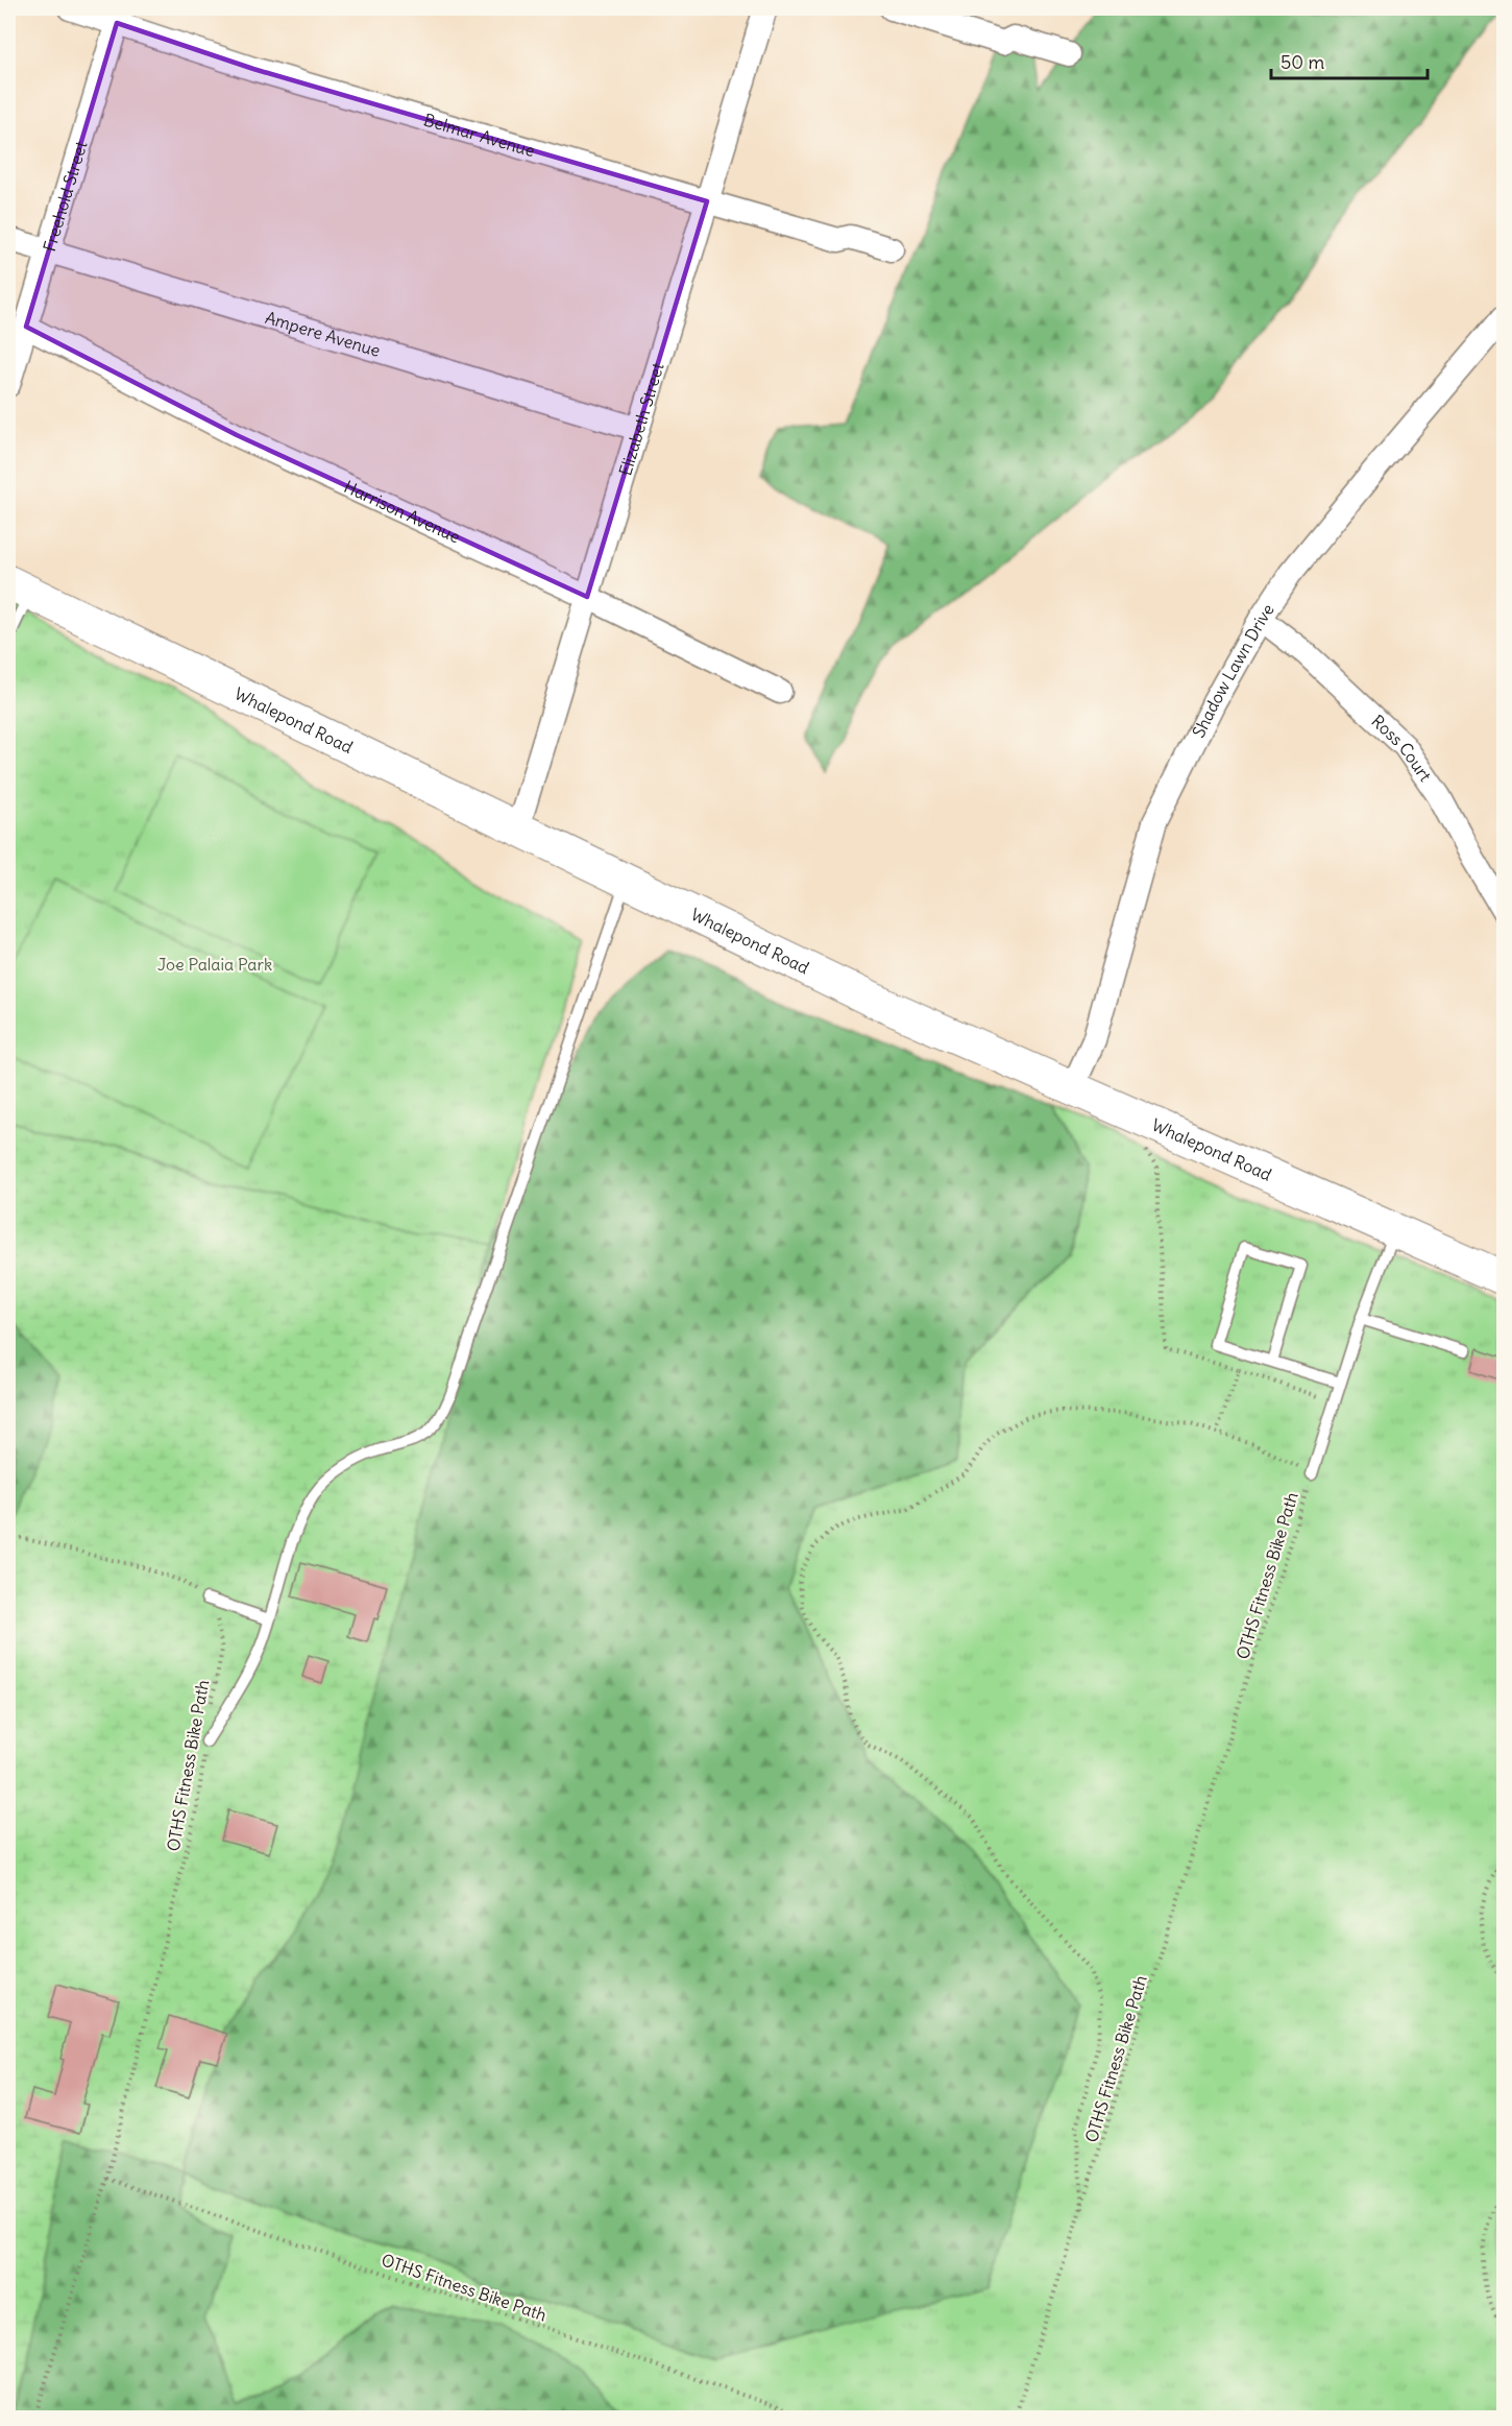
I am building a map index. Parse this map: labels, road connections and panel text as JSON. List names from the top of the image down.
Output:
{
  "streets": {
    "street": [
      "Belmar Avenue",
      "Freehold Street",
      "Ampere Avenue",
      "Elizabeth Street",
      "Harrison Avenue",
      "Shadow Lawn Drive",
      "Whalepond Road",
      "Ross Court"
    ],
    "path": ["OTHS Fitness Bike Path"]
  },
  "crossings": [
    ["Belmar Avenue", "Freehold Street"],
    ["Belmar Avenue", "Elizabeth Street"],
    ["Freehold Street", "Ampere Avenue"],
    ["Freehold Street", "Harrison Avenue"],
    ["Ampere Avenue", "Elizabeth Street"],
    ["Elizabeth Street", "Harrison Avenue"],
    ["Elizabeth Street", "Whalepond Road"],
    ["Shadow Lawn Drive", "Whalepond Road"],
    ["Shadow Lawn Drive", "Ross Court"]
  ],
  "parks": ["Joe Palaia Park"],
  "scale_bar": "50 m"
}
